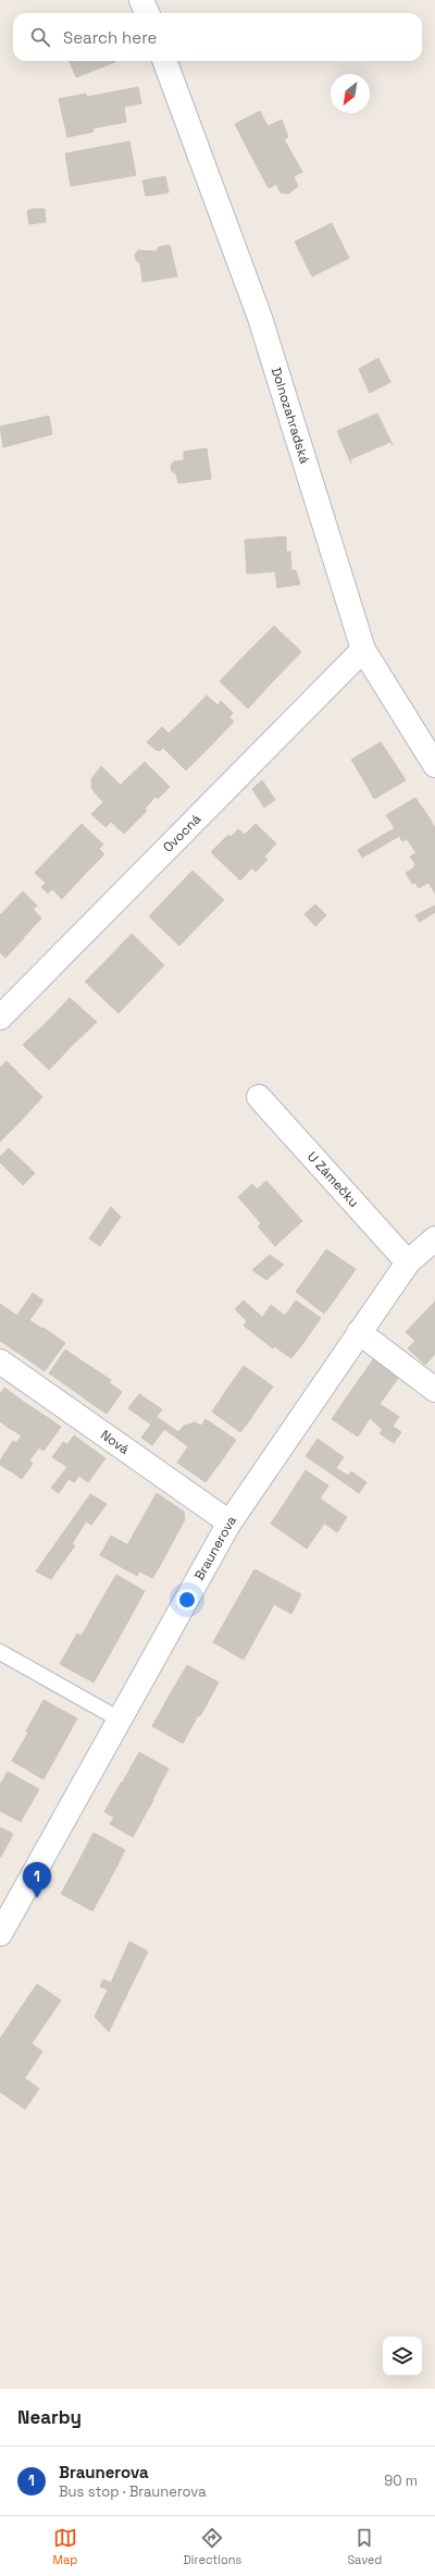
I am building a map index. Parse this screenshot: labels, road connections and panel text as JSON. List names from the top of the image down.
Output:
{
  "streets": {
    "street": [
      "Dolnozahradská",
      "Ovocná",
      "U Zámečku",
      "Nová",
      "Braunerova"
    ]
  },
  "crossings": [
    ["Dolnozahradská", "Ovocná"],
    ["U Zámečku", "Braunerova"],
    ["Nová", "Braunerova"]
  ],
  "north": "bottom left",
  "page": {
    "search": "Search here",
    "pins": "1",
    "heading": "Nearby",
    "list": [
      {
        "mark": "1",
        "name": "Braunerova",
        "note": "Bus stop · Braunerova",
        "value": "90 m"
      }
    ],
    "nav": ["Map", "Directions", "Saved"]
  }
}
